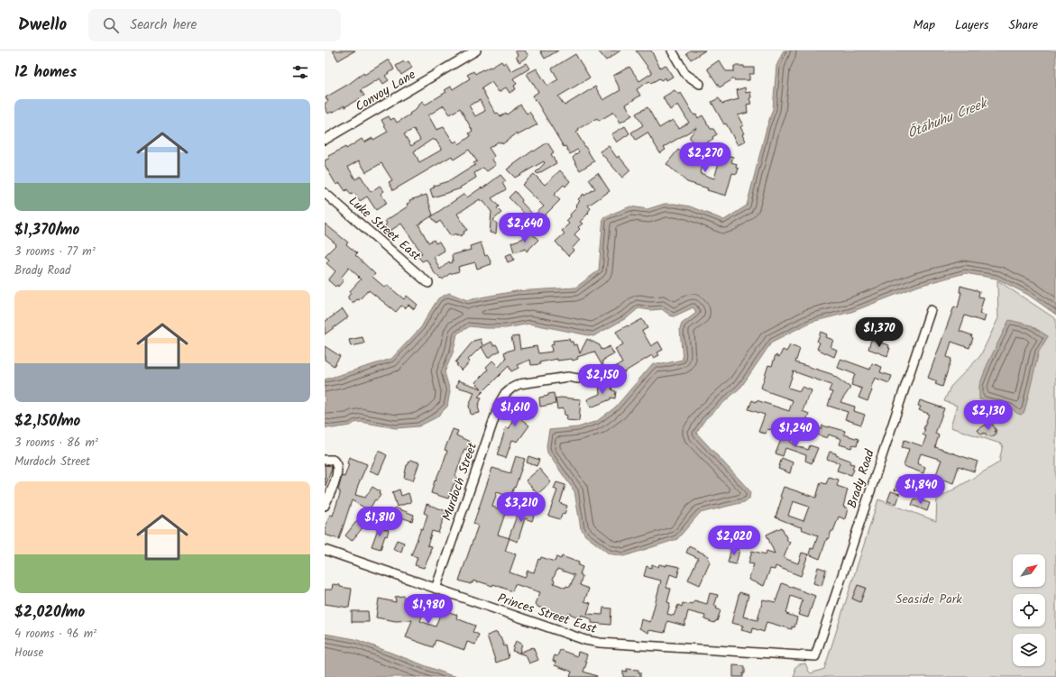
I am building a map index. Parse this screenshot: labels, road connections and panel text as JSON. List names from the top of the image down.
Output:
{
  "streets": {
    "street": [
      "Convoy Lane",
      "Luke Street East",
      "Brady Road",
      "Murdoch Street",
      "Princes Street East"
    ]
  },
  "crossings": [
    ["Brady Road", "Princes Street East"],
    ["Murdoch Street", "Princes Street East"]
  ],
  "water": ["Ōtāhuhu Creek"],
  "parks": ["Seaside Park"],
  "north": "top right",
  "page": {
    "header": "Dwello",
    "search": "Search here",
    "nav": ["Map", "Layers", "Share"],
    "heading": "12 homes",
    "list": [
      {
        "name": "$1,370/mo",
        "note": "3 rooms · 77 m² · Brady Road"
      },
      {
        "name": "$2,150/mo",
        "note": "3 rooms · 86 m² · Murdoch Street"
      },
      {
        "name": "$2,020/mo",
        "note": "4 rooms · 96 m² · House"
      }
    ],
    "price": [
      "$2,270",
      "$2,640",
      "$1,370",
      "$2,150",
      "$1,610",
      "$2,130",
      "$1,240",
      "$1,840",
      "$3,210",
      "$1,810",
      "$2,020",
      "$1,980"
    ]
  }
}
